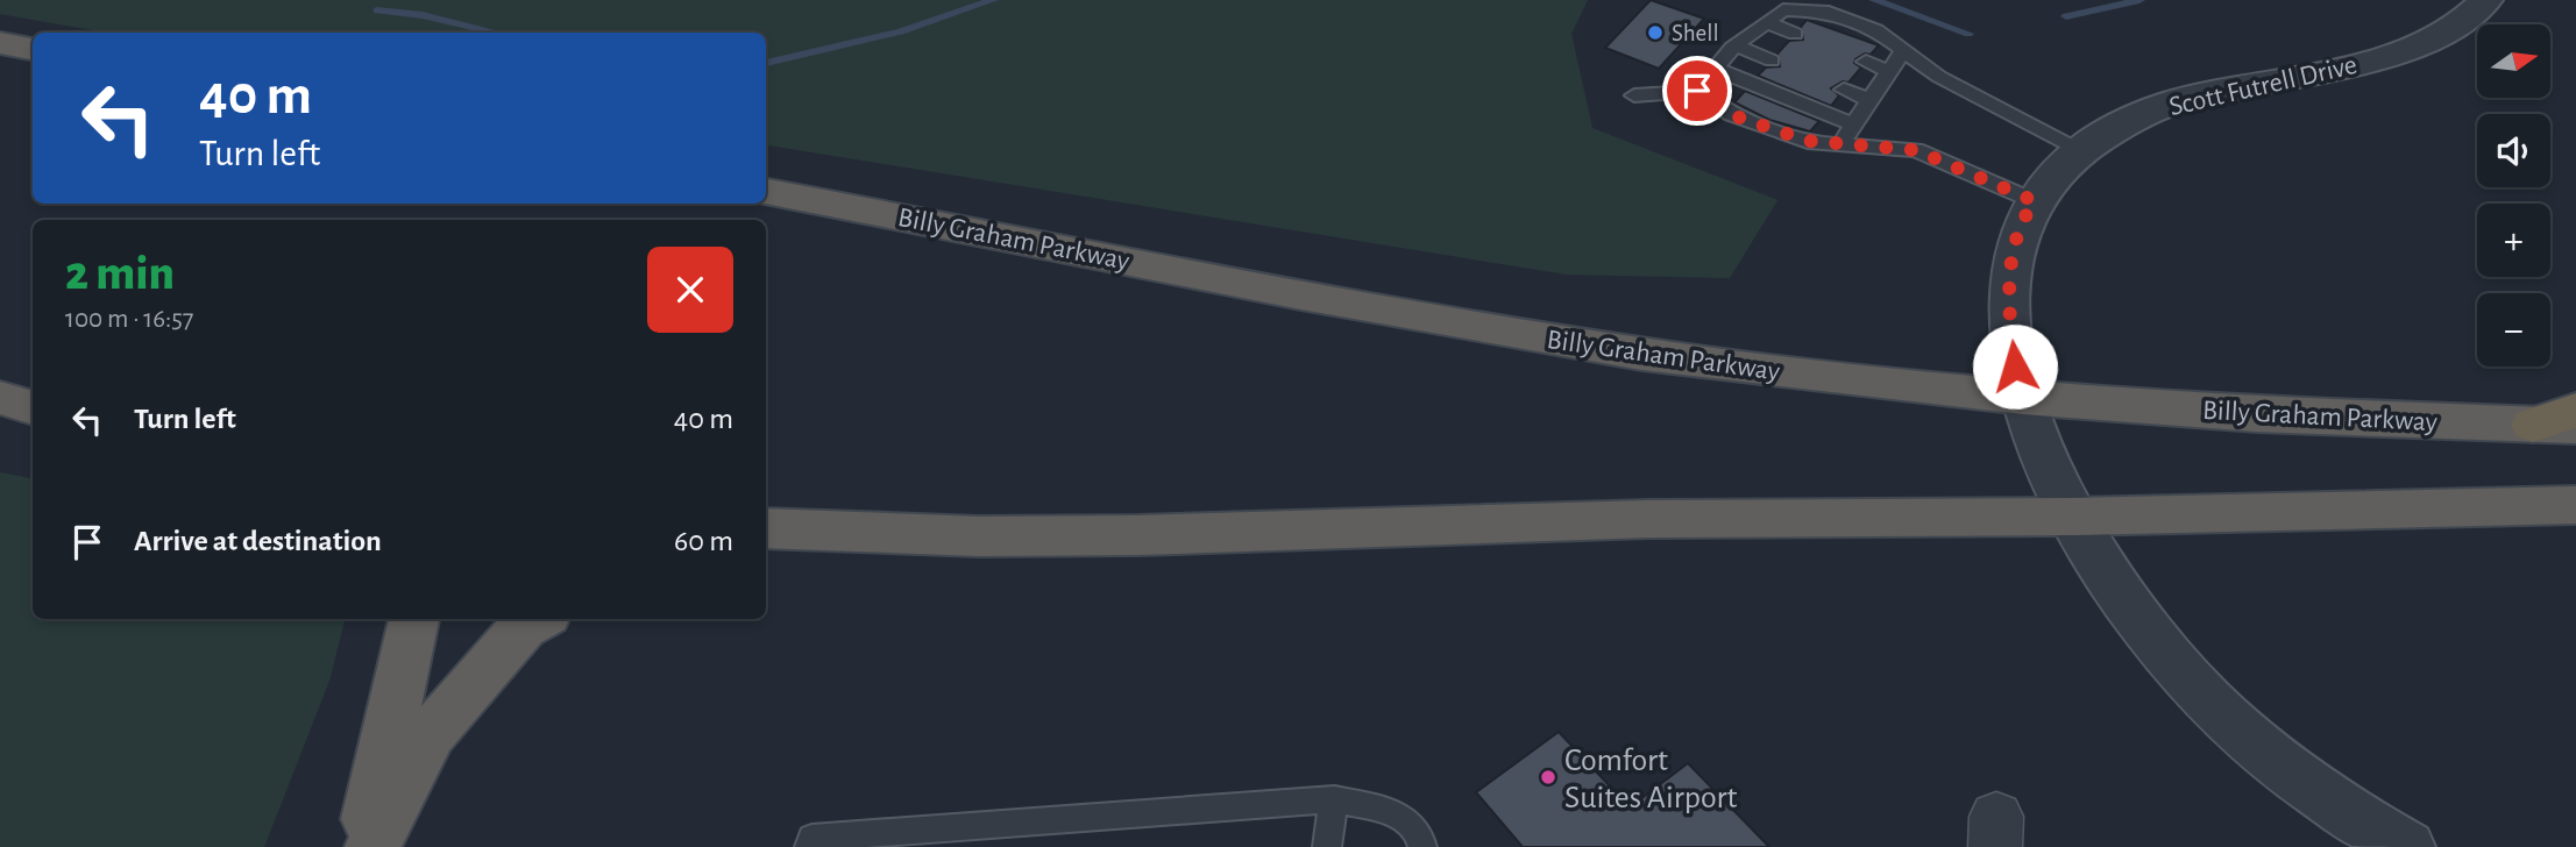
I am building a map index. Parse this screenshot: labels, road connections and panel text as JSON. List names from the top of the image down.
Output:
{
  "streets": {
    "highway": ["Billy Graham Parkway"],
    "street": ["Scott Futrell Drive"]
  },
  "crossings": [
    ["Scott Futrell Drive", "Billy Graham Parkway"]
  ],
  "places": ["Shell", "Comfort Suites Airport"],
  "north": "right",
  "page": {
    "map_buttons": ["+", "−"],
    "turn": ["40 m", "Turn left"],
    "heading": ["2 min", "100 m · 16:57"],
    "list": [
      {
        "name": "Turn left",
        "value": "40 m"
      },
      {
        "name": "Arrive at destination",
        "value": "60 m"
      }
    ]
  }
}
